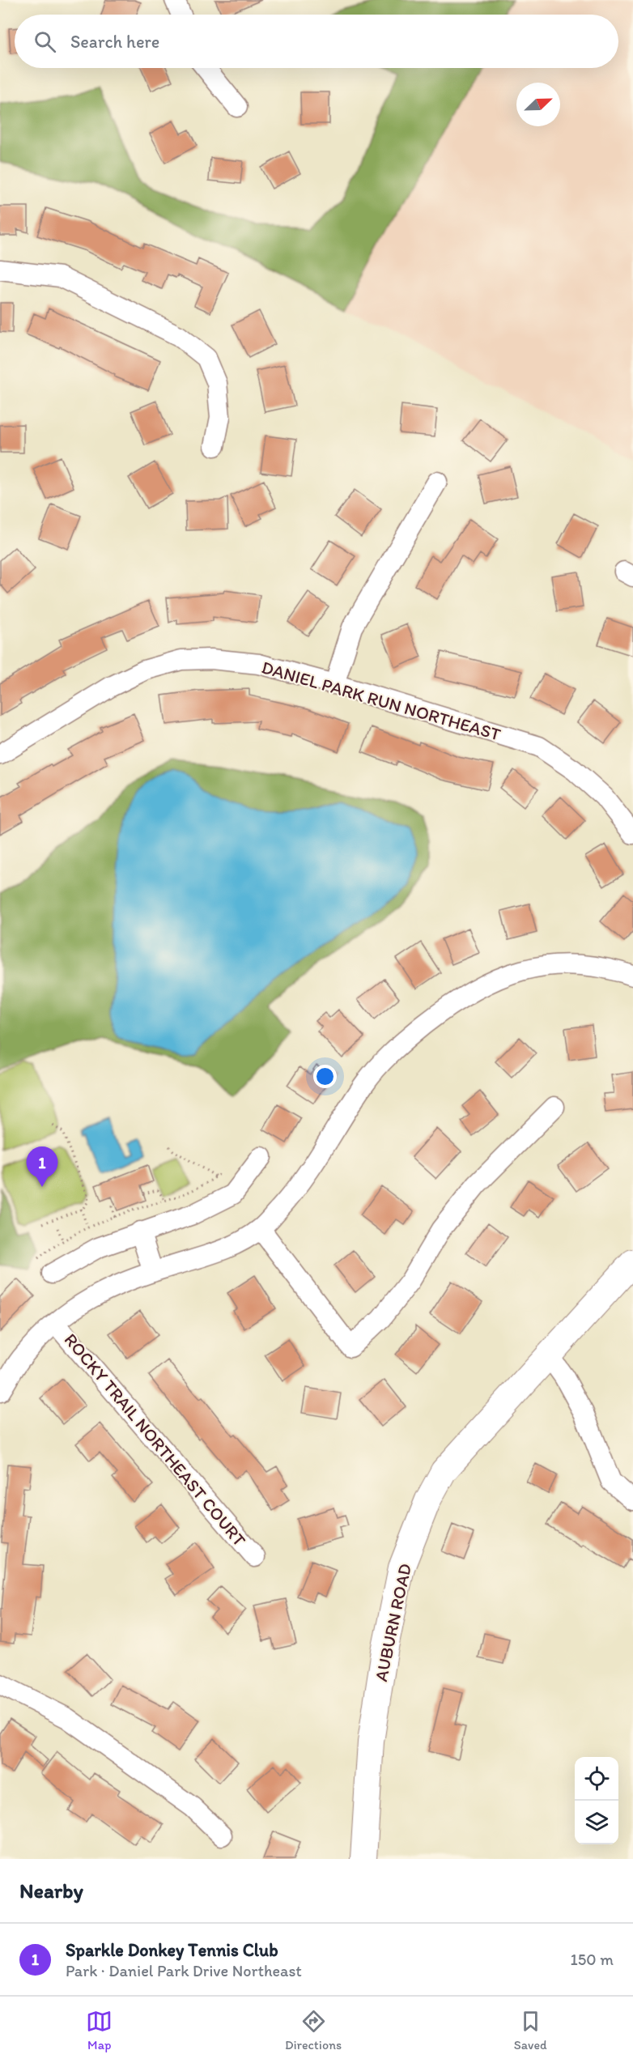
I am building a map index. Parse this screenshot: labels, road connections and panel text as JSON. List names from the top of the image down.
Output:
{
  "streets": {
    "main road": ["AUBURN ROAD"],
    "street": ["DANIEL PARK RUN NORTHEAST", "ROCKY TRAIL NORTHEAST COURT"]
  },
  "north": "top right",
  "page": {
    "search": "Search here",
    "pins": "1",
    "heading": "Nearby",
    "list": [
      {
        "mark": "1",
        "name": "Sparkle Donkey Tennis Club",
        "note": "Park · Daniel Park Drive Northeast",
        "value": "150 m"
      }
    ],
    "nav": ["Map", "Directions", "Saved"]
  }
}
